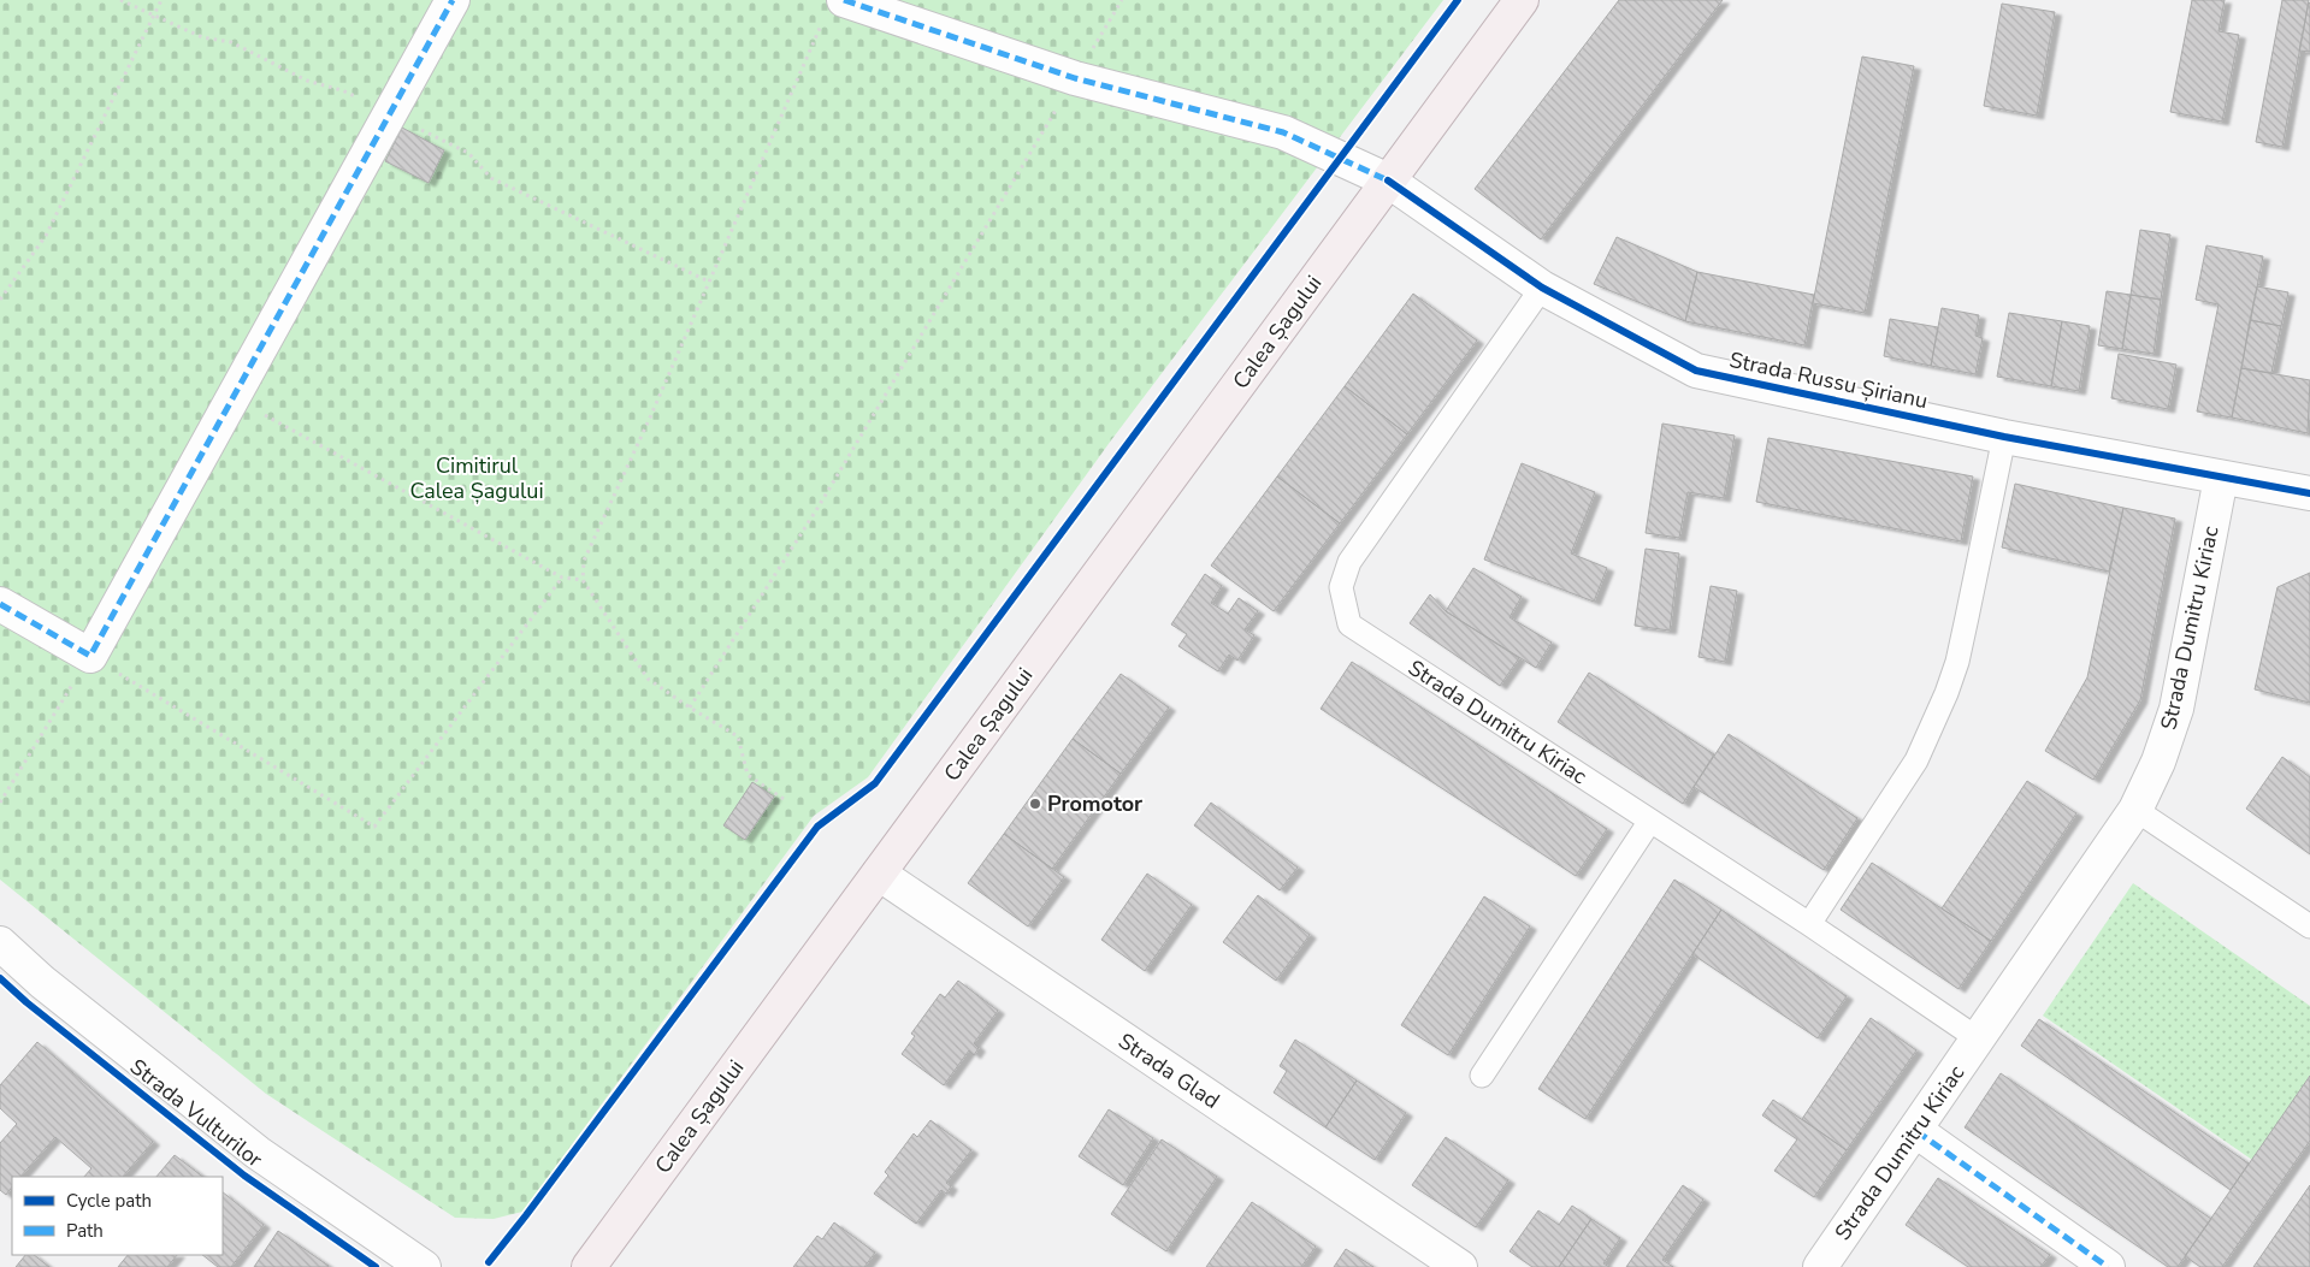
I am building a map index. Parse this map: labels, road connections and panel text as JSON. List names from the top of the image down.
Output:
{
  "streets": {
    "main road": ["Calea Șagului"],
    "street": [
      "Strada Russu Șirianu",
      "Strada Dumitru Kiriac",
      "Strada Glad",
      "Strada Vulturilor"
    ]
  },
  "crossings": [
    ["Calea Șagului", "Strada Russu Șirianu"],
    ["Calea Șagului", "Strada Glad"],
    ["Strada Russu Șirianu", "Strada Dumitru Kiriac"]
  ],
  "parks": ["Cimitirul Calea Șagului"],
  "places": ["Promotor"],
  "legend": ["Cycle path", "Path"]
}
